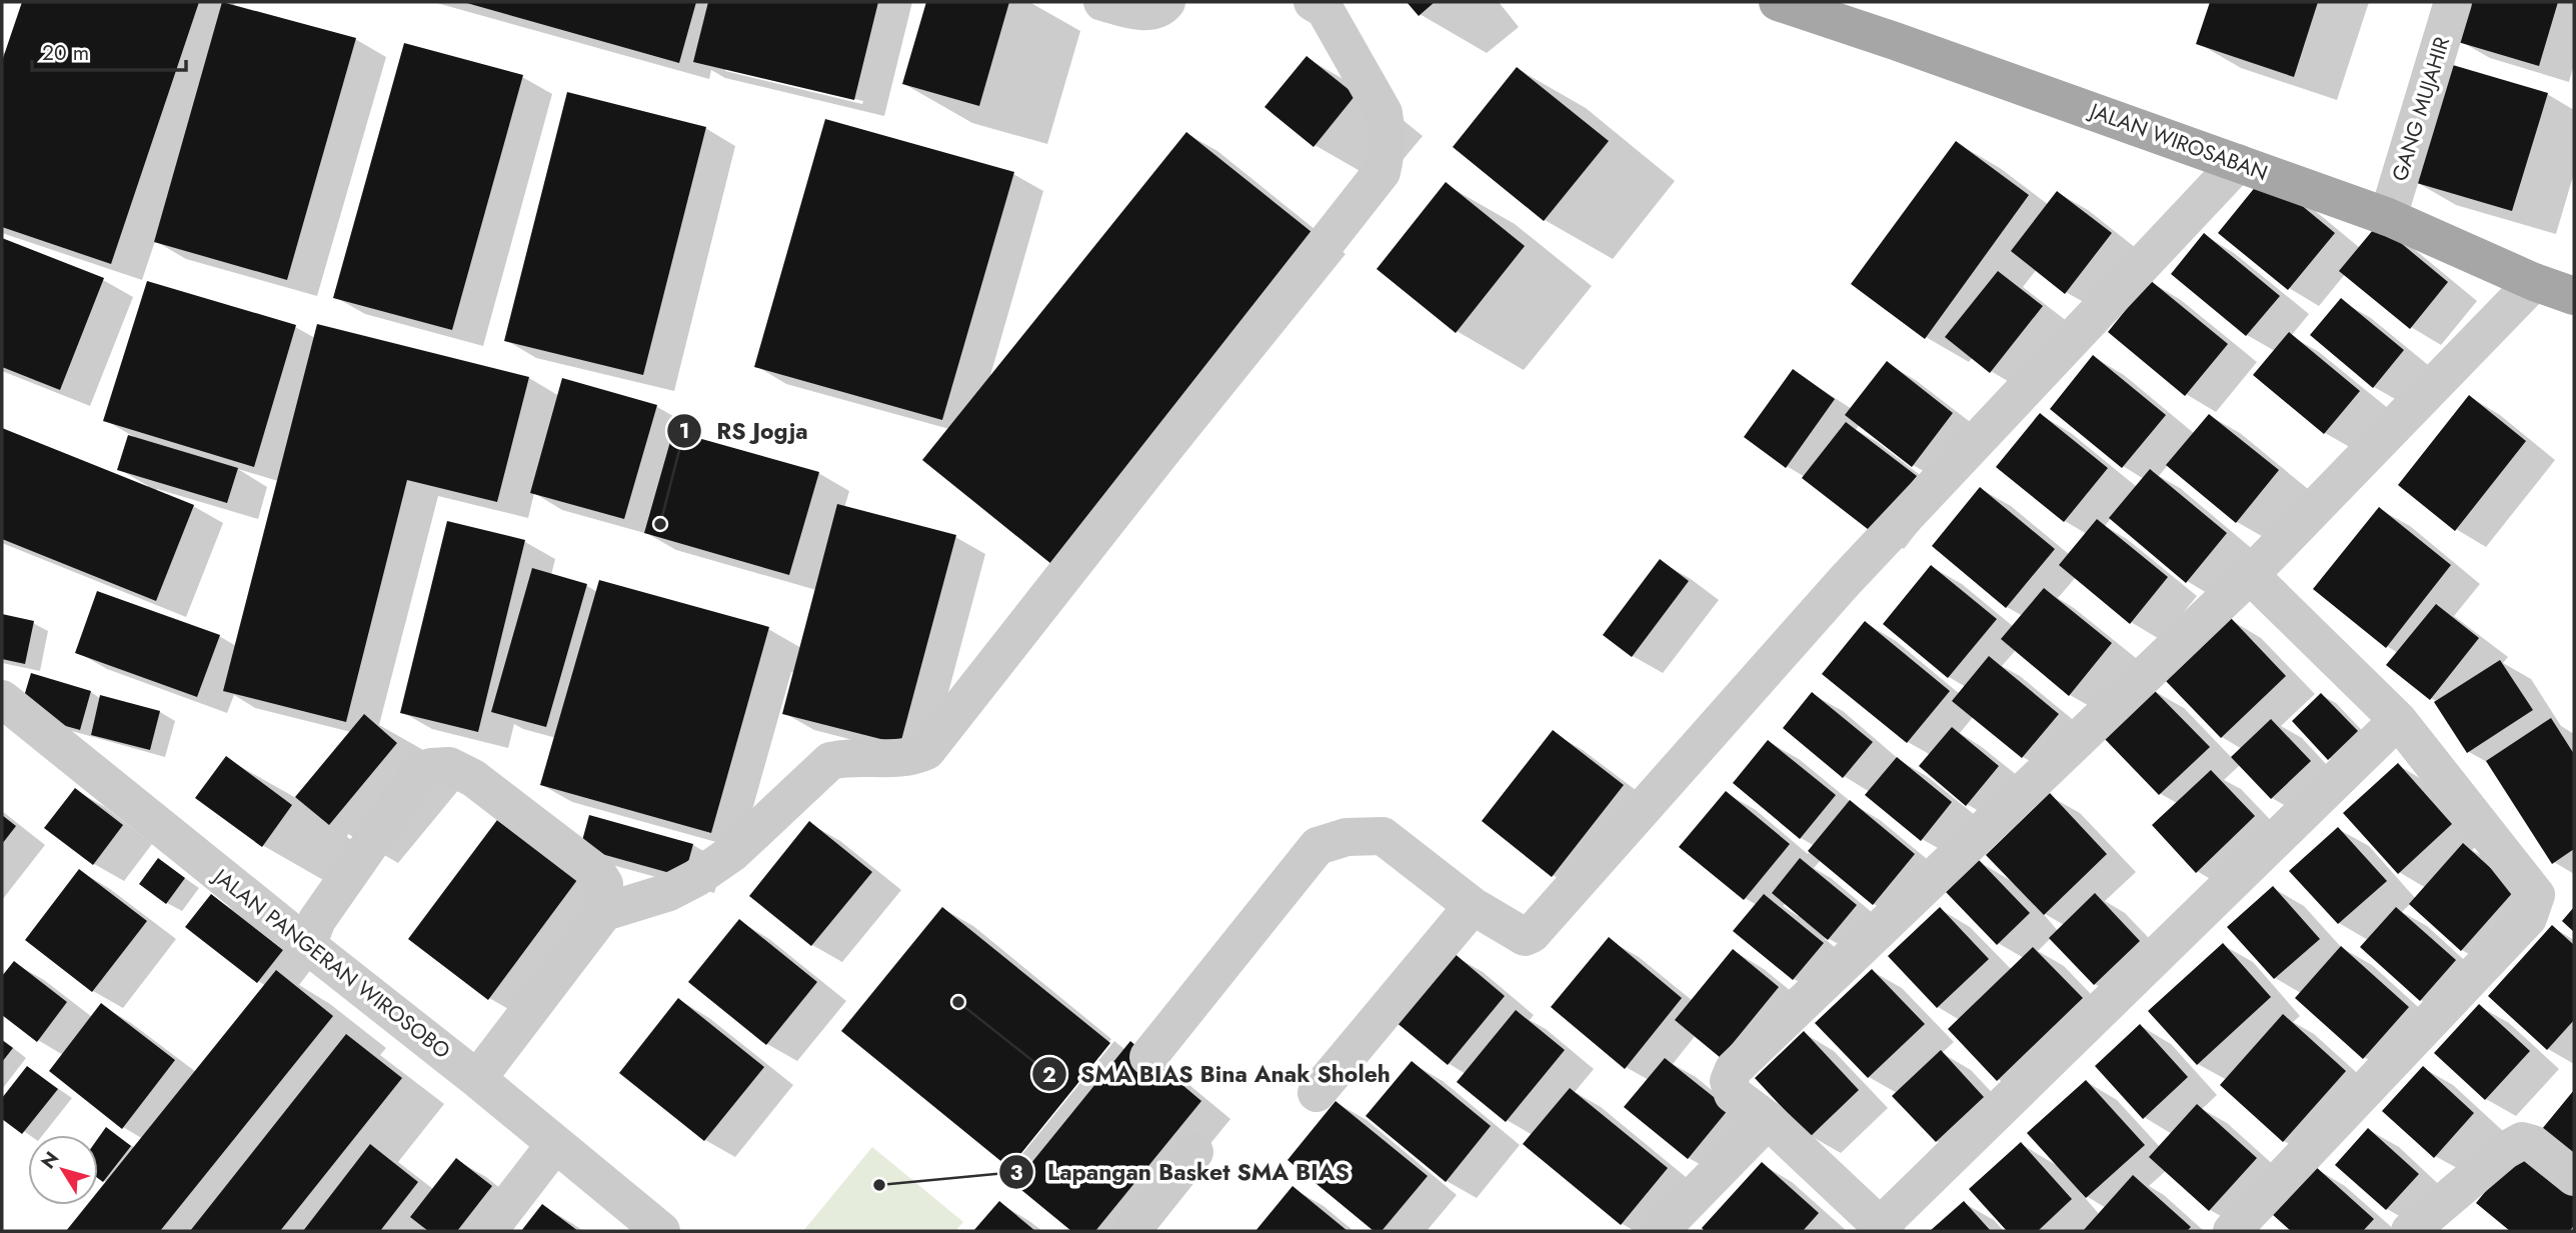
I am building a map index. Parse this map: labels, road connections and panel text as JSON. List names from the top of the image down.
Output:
{
  "streets": {
    "main road": ["JALAN WIROSABAN"],
    "street": ["GANG MUJAHIR", "JALAN PANGERAN WIROSOBO"]
  },
  "crossings": [
    ["GANG MUJAHIR", "JALAN WIROSABAN"]
  ],
  "places": ["RS Jogja", "SMA BIAS Bina Anak Sholeh", "Lapangan Basket SMA BIAS"],
  "scale_bar": "20 m",
  "north": "top left"
}
